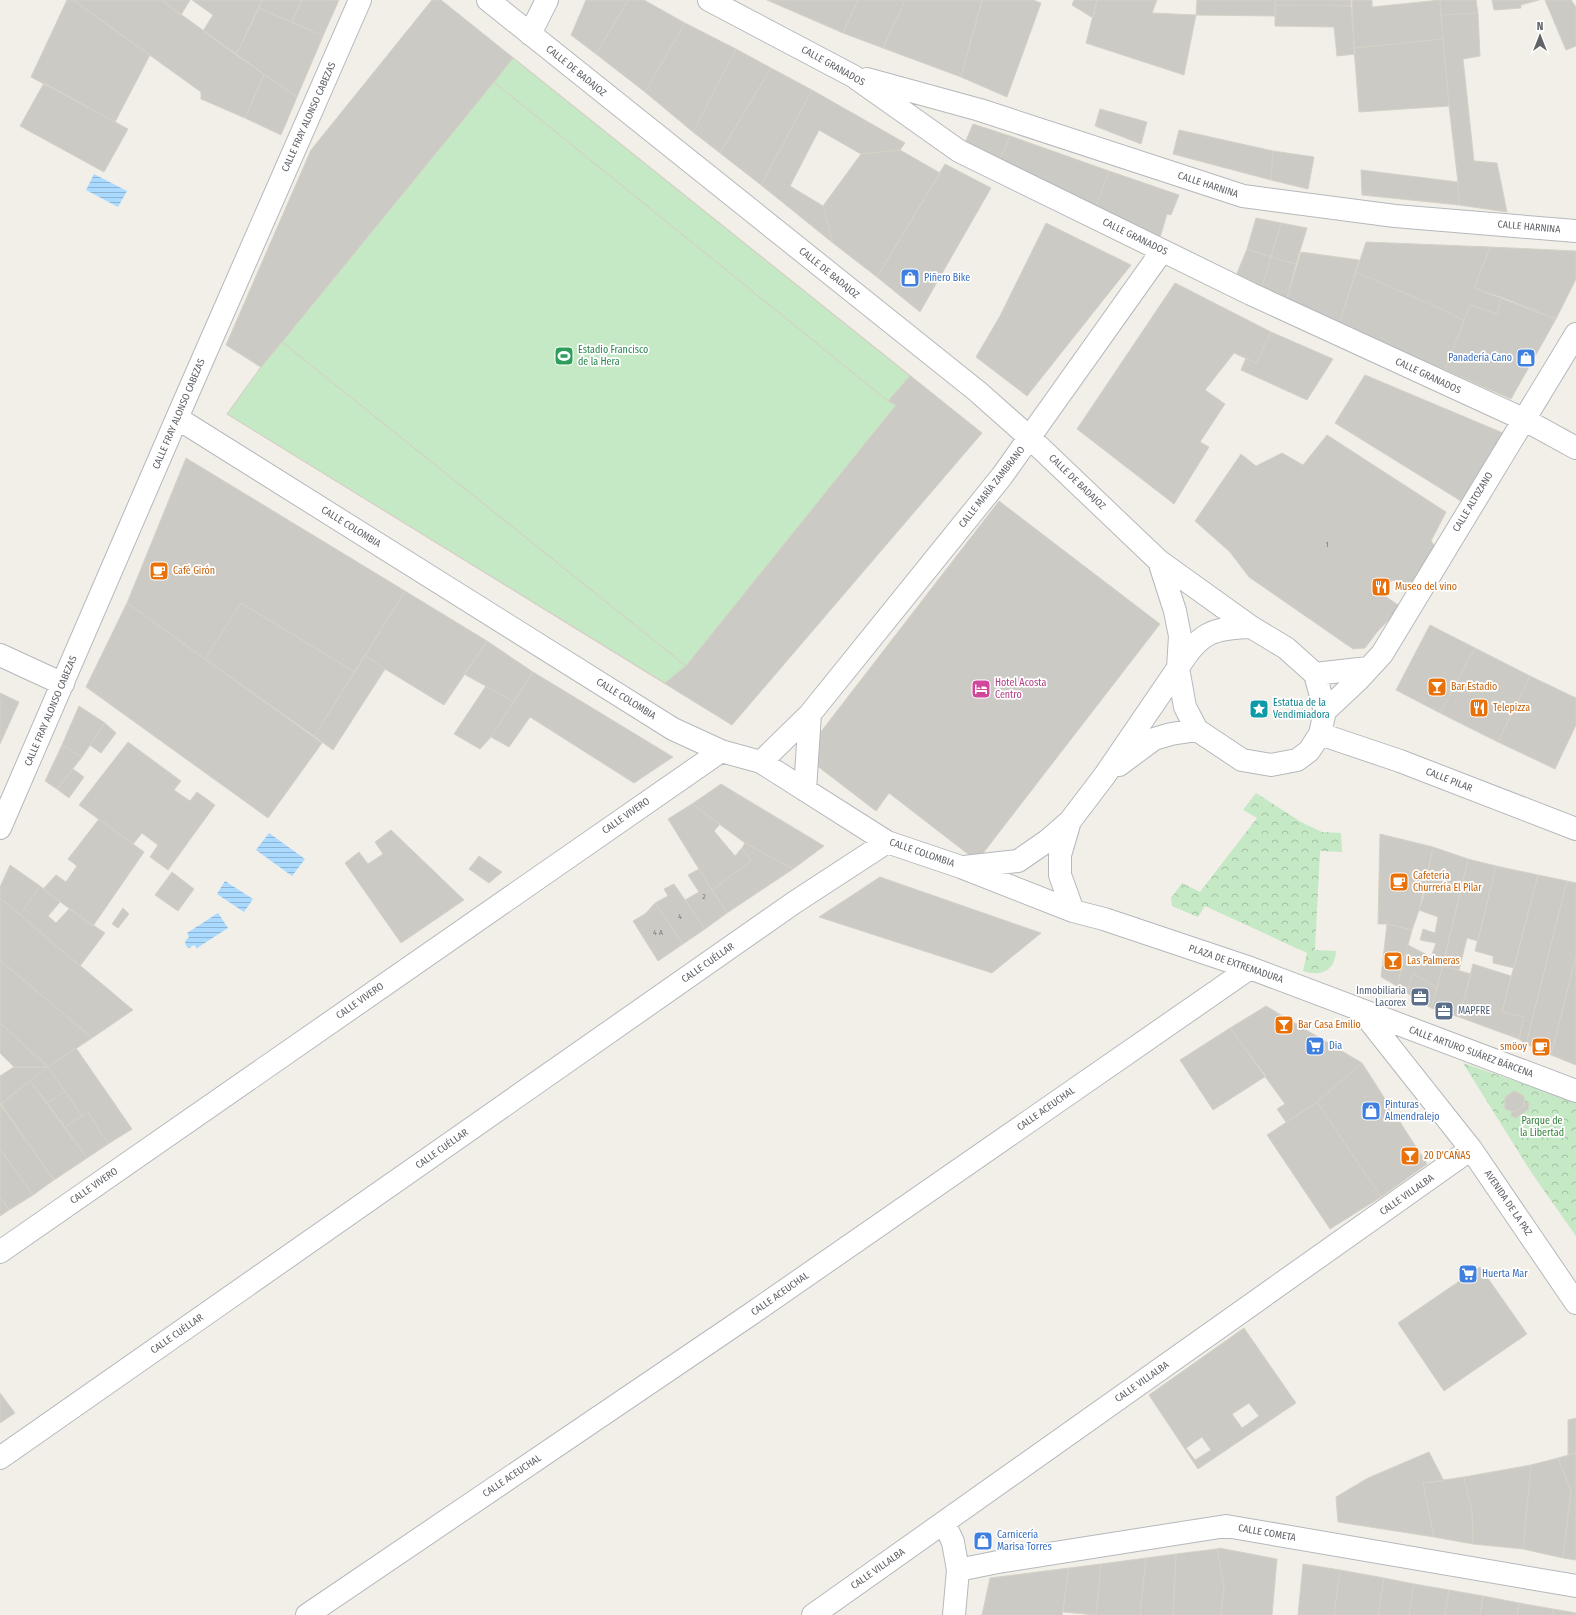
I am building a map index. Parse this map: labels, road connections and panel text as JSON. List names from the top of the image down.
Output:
{
  "streets": {
    "street": [
      "CALLE GRANADOS",
      "CALLE DE BADAJOZ",
      "CALLE FRAY ALONSO CABEZAS",
      "CALLE HARNINA",
      "CALLE MARÍA ZAMBRANO",
      "CALLE ALTOZANO",
      "CALLE COLOMBIA",
      "CALLE PILAR",
      "CALLE VIVERO",
      "CALLE CUÉLLAR",
      "PLAZA DE EXTREMADURA",
      "CALLE ARTURO SUÁREZ BÁRCENA",
      "CALLE ACEUCHAL",
      "CALLE VILLALBA",
      "AVENIDA DE LA PAZ",
      "CALLE COMETA"
    ]
  },
  "crossings": [
    ["CALLE GRANADOS", "CALLE HARNINA"],
    ["CALLE GRANADOS", "CALLE MARÍA ZAMBRANO"],
    ["CALLE GRANADOS", "CALLE ALTOZANO"],
    ["CALLE DE BADAJOZ", "CALLE MARÍA ZAMBRANO"],
    ["CALLE DE BADAJOZ", "CALLE ALTOZANO"],
    ["CALLE DE BADAJOZ", "CALLE PILAR"],
    ["CALLE FRAY ALONSO CABEZAS", "CALLE COLOMBIA"],
    ["CALLE MARÍA ZAMBRANO", "CALLE COLOMBIA"],
    ["CALLE ALTOZANO", "CALLE PILAR"],
    ["CALLE COLOMBIA", "CALLE VIVERO"],
    ["CALLE COLOMBIA", "CALLE CUÉLLAR"],
    ["CALLE COLOMBIA", "PLAZA DE EXTREMADURA"],
    ["PLAZA DE EXTREMADURA", "CALLE ARTURO SUÁREZ BÁRCENA"],
    ["PLAZA DE EXTREMADURA", "CALLE ACEUCHAL"],
    ["PLAZA DE EXTREMADURA", "AVENIDA DE LA PAZ"],
    ["CALLE ARTURO SUÁREZ BÁRCENA", "AVENIDA DE LA PAZ"],
    ["CALLE VILLALBA", "AVENIDA DE LA PAZ"]
  ],
  "parks": ["Parque de la Libertad"],
  "places": {
    "shop": [
      "Piñero Bike",
      "Panadería Cano",
      "Pinturas Almendralejo",
      "Carnicería Marisa Torres"
    ],
    "sports": ["Estadio Francisco de la Hera"],
    "cafe": ["Café Girón", "Cafetería Churrería El Pilar", "smöoy"],
    "restaurant": ["Museo del vino", "Telepizza"],
    "bar": [
      "Bar Estadio",
      "Las Palmeras",
      "Bar Casa Emilio",
      "20 D'CAÑAS"
    ],
    "hotel": ["Hotel Acosta Centro"],
    "place": ["Estatua de la Vendimiadora"],
    "office": ["Inmobiliaria Lacorex", "MAPFRE"],
    "supermarket": ["Dia", "Huerta Mar"]
  },
  "house_numbers": [
    "1",
    "2",
    "4",
    "4 A"
  ],
  "north": "top"
}
